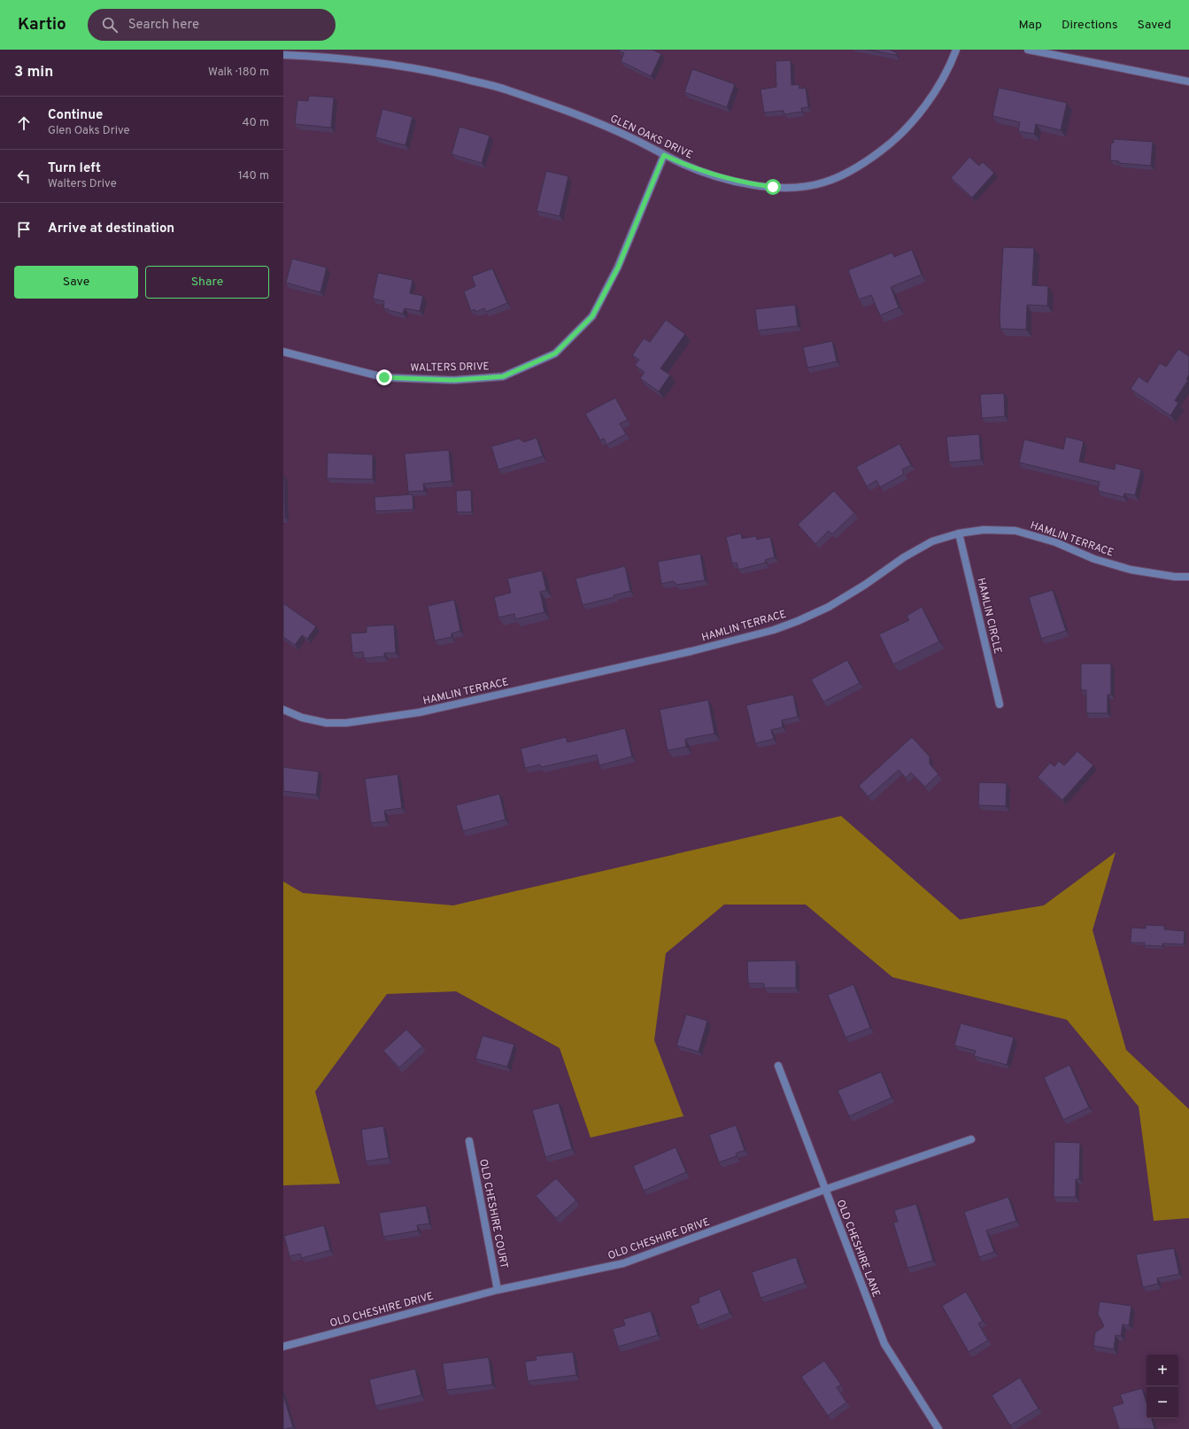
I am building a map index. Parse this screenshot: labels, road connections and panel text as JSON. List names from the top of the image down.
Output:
{
  "streets": {
    "street": [
      "GLEN OAKS DRIVE",
      "WALTERS DRIVE",
      "HAMLIN TERRACE",
      "HAMLIN CIRCLE",
      "OLD CHESHIRE COURT",
      "OLD CHESHIRE DRIVE",
      "OLD CHESHIRE LANE"
    ]
  },
  "crossings": [
    ["GLEN OAKS DRIVE", "WALTERS DRIVE"],
    ["HAMLIN TERRACE", "HAMLIN CIRCLE"],
    ["OLD CHESHIRE COURT", "OLD CHESHIRE DRIVE"],
    ["OLD CHESHIRE DRIVE", "OLD CHESHIRE LANE"]
  ],
  "page": {
    "header": "Kartio",
    "search": "Search here",
    "nav": ["Map", "Directions", "Saved"],
    "heading": ["3 min", "Walk · 180 m"],
    "list": [
      ["Continue", "Glen Oaks Drive", "40 m"],
      ["Turn left", "Walters Drive", "140 m"],
      "Arrive at destination"
    ],
    "buttons": ["Save", "Share"],
    "map_buttons": ["+", "−"]
  }
}
